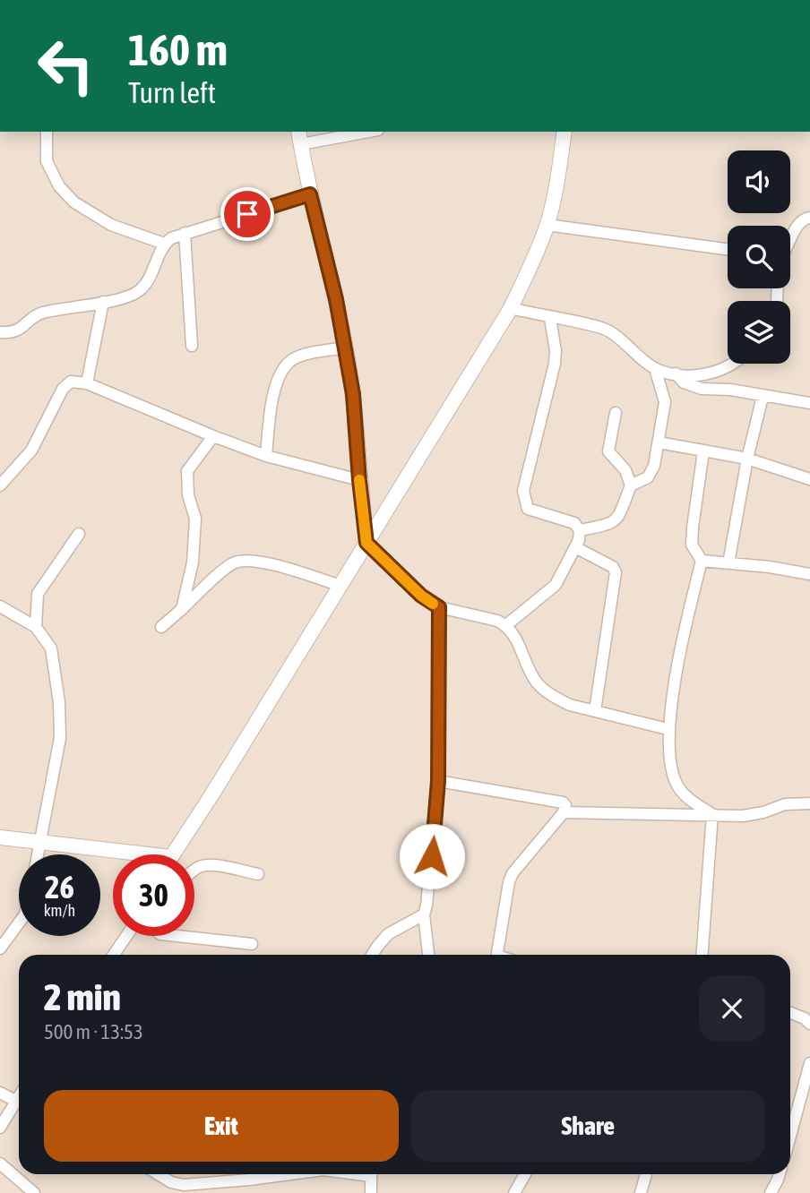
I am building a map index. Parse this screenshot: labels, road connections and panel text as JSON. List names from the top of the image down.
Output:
{
  "page": {
    "turn": ["160 m", "Turn left"],
    "speed": "26 km/h",
    "limit": "30",
    "heading": ["2 min", "500 m · 13:53"],
    "buttons": ["Exit", "Share"]
  }
}
